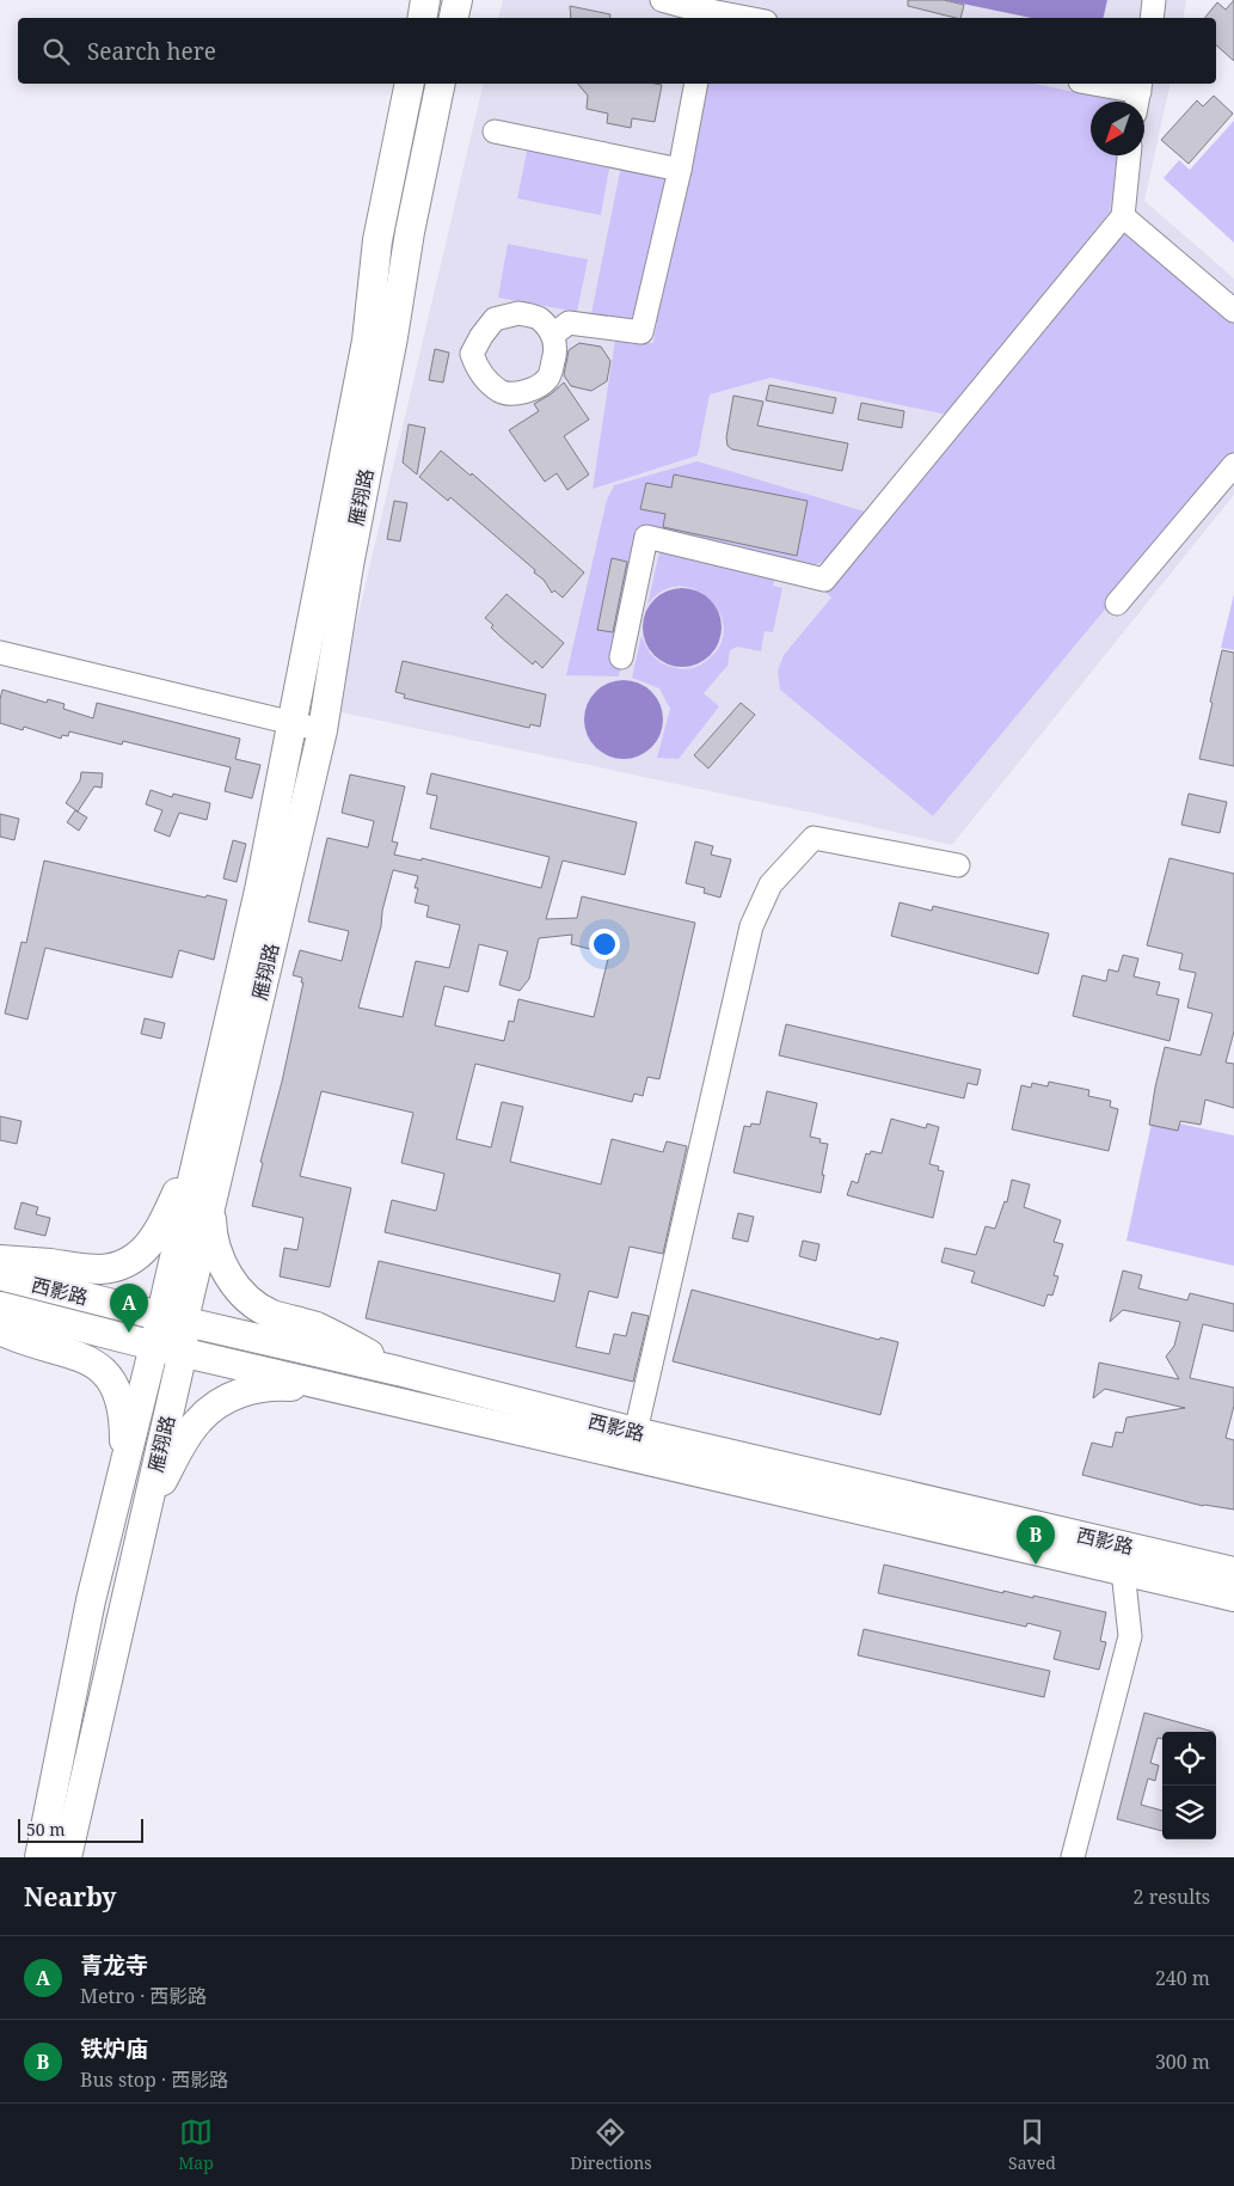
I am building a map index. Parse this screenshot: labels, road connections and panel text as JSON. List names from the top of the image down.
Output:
{
  "streets": {
    "main road": ["雁翔路", "西影路"]
  },
  "crossings": [
    ["雁翔路", "西影路"]
  ],
  "scale_bar": "50 m",
  "north": "bottom left",
  "page": {
    "search": "Search here",
    "pins": ["A", "B"],
    "scale": "50 m",
    "heading": ["Nearby", "2 results"],
    "list": [
      {
        "mark": "A",
        "name": "青龙寺",
        "note": "Metro · 西影路",
        "value": "240 m"
      },
      {
        "mark": "B",
        "name": "铁炉庙",
        "note": "Bus stop · 西影路",
        "value": "300 m"
      }
    ],
    "nav": ["Map", "Directions", "Saved"]
  }
}
